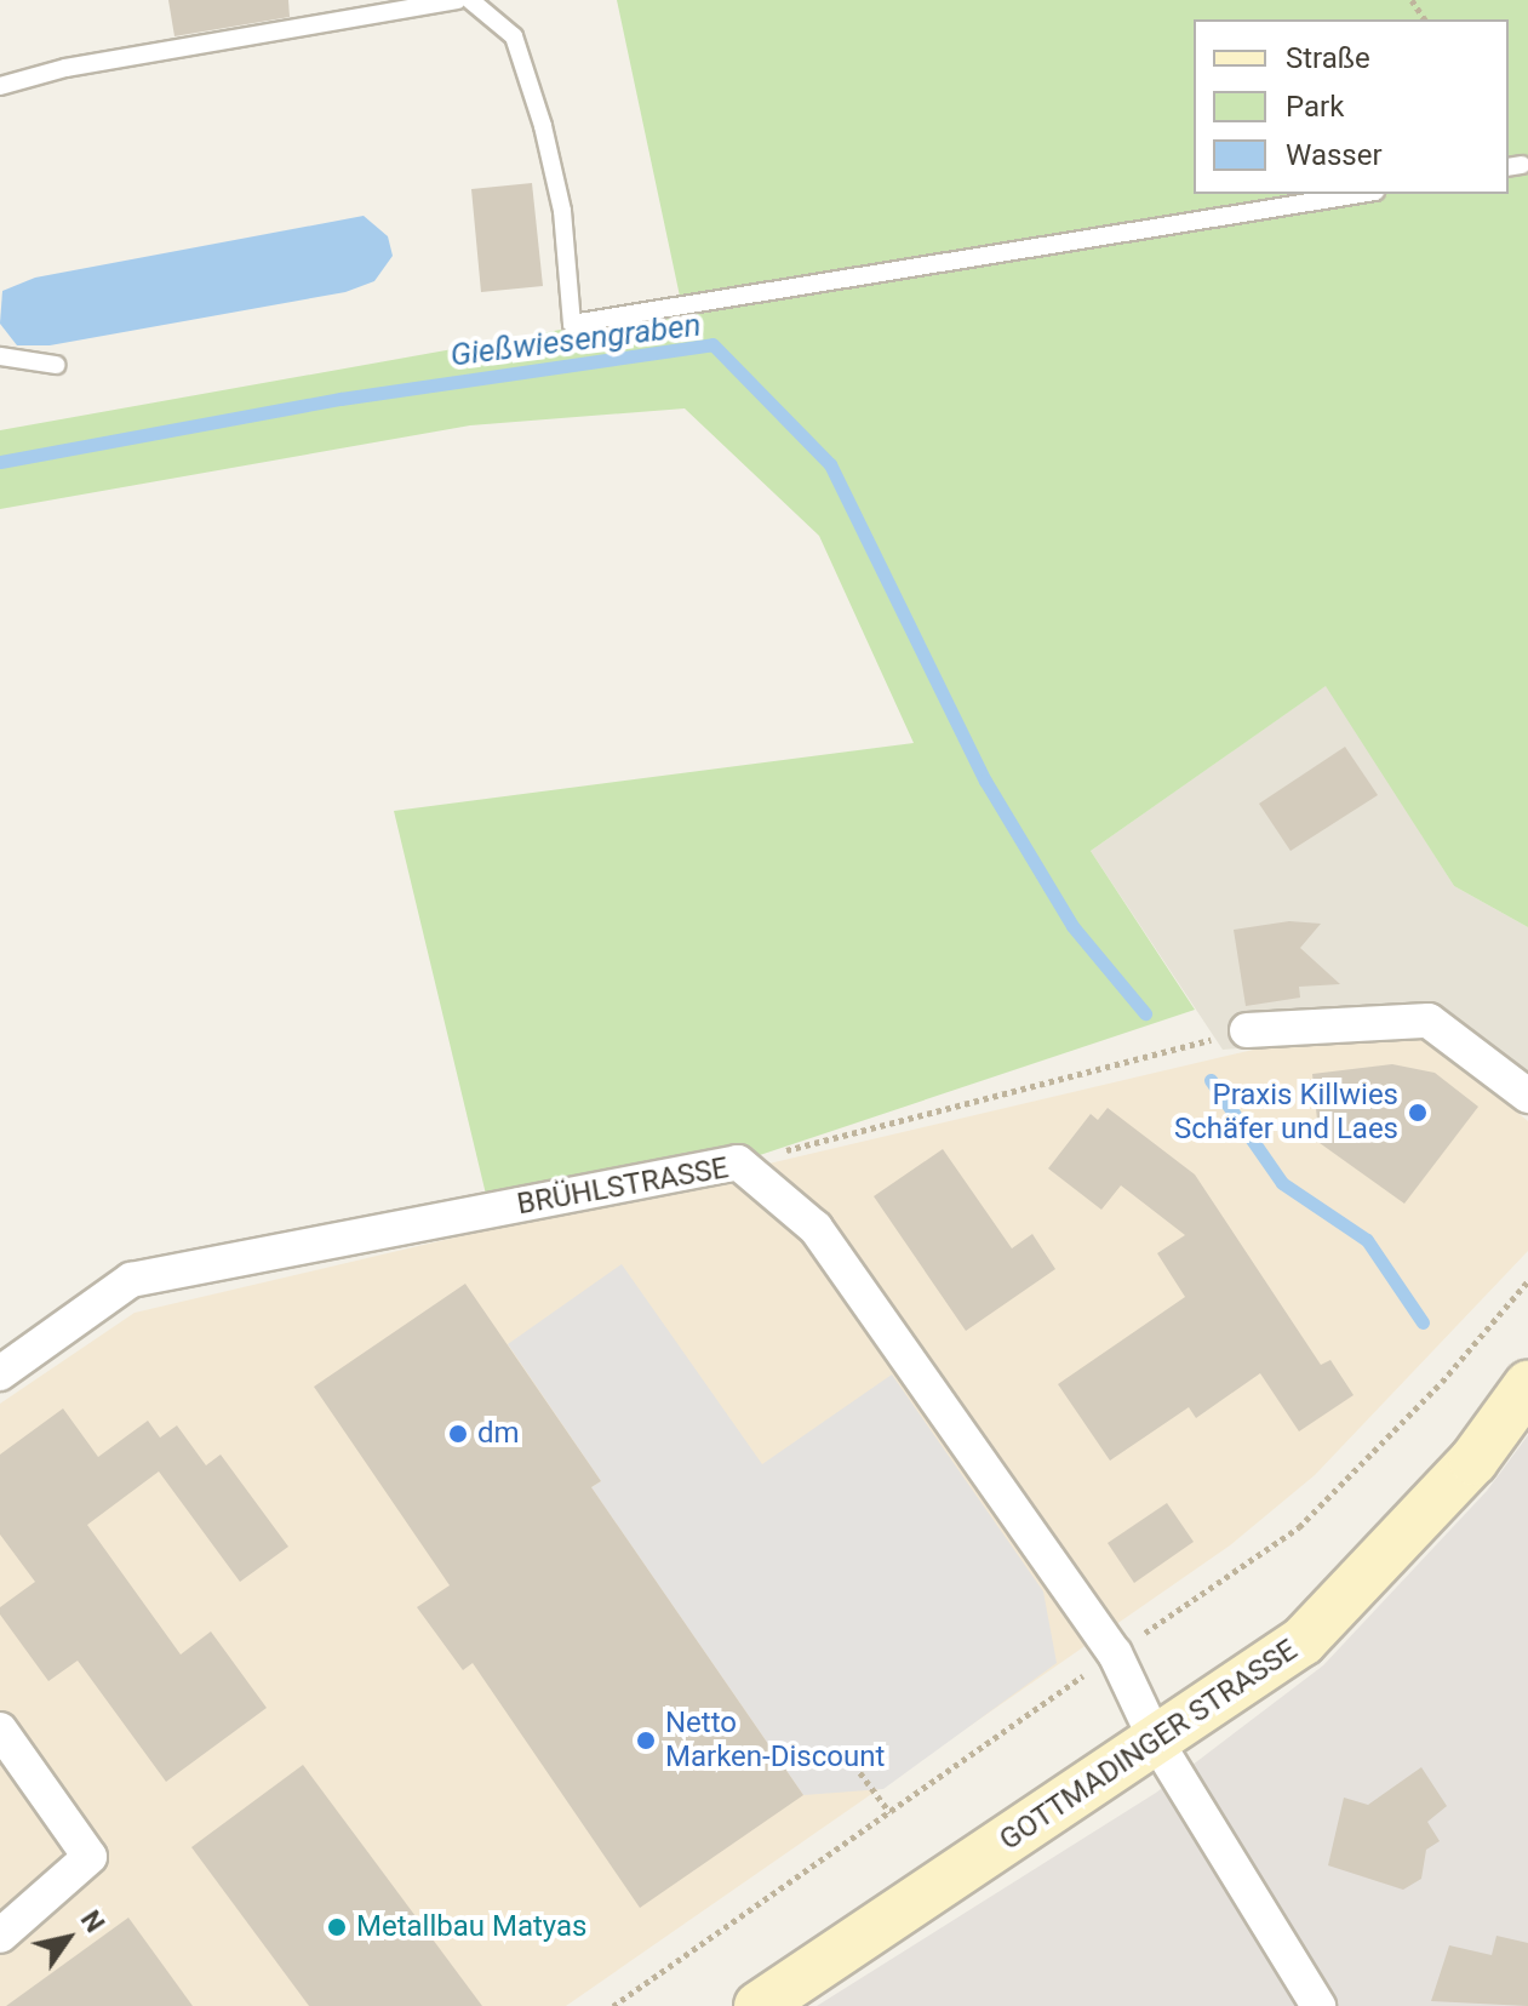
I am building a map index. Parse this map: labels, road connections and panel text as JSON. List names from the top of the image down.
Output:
{
  "streets": {
    "main road": ["GOTTMADINGER STRASSE"],
    "street": ["BRÜHLSTRASSE"]
  },
  "crossings": [
    ["BRÜHLSTRASSE", "GOTTMADINGER STRASSE"]
  ],
  "water": ["Gießwiesengraben"],
  "places": [
    "Praxis Killwies Schäfer und Laes",
    "dm",
    "Netto Marken-Discount",
    "Metallbau Matyas"
  ],
  "legend": ["Straße", "Park", "Wasser"],
  "north": "top right"
}
